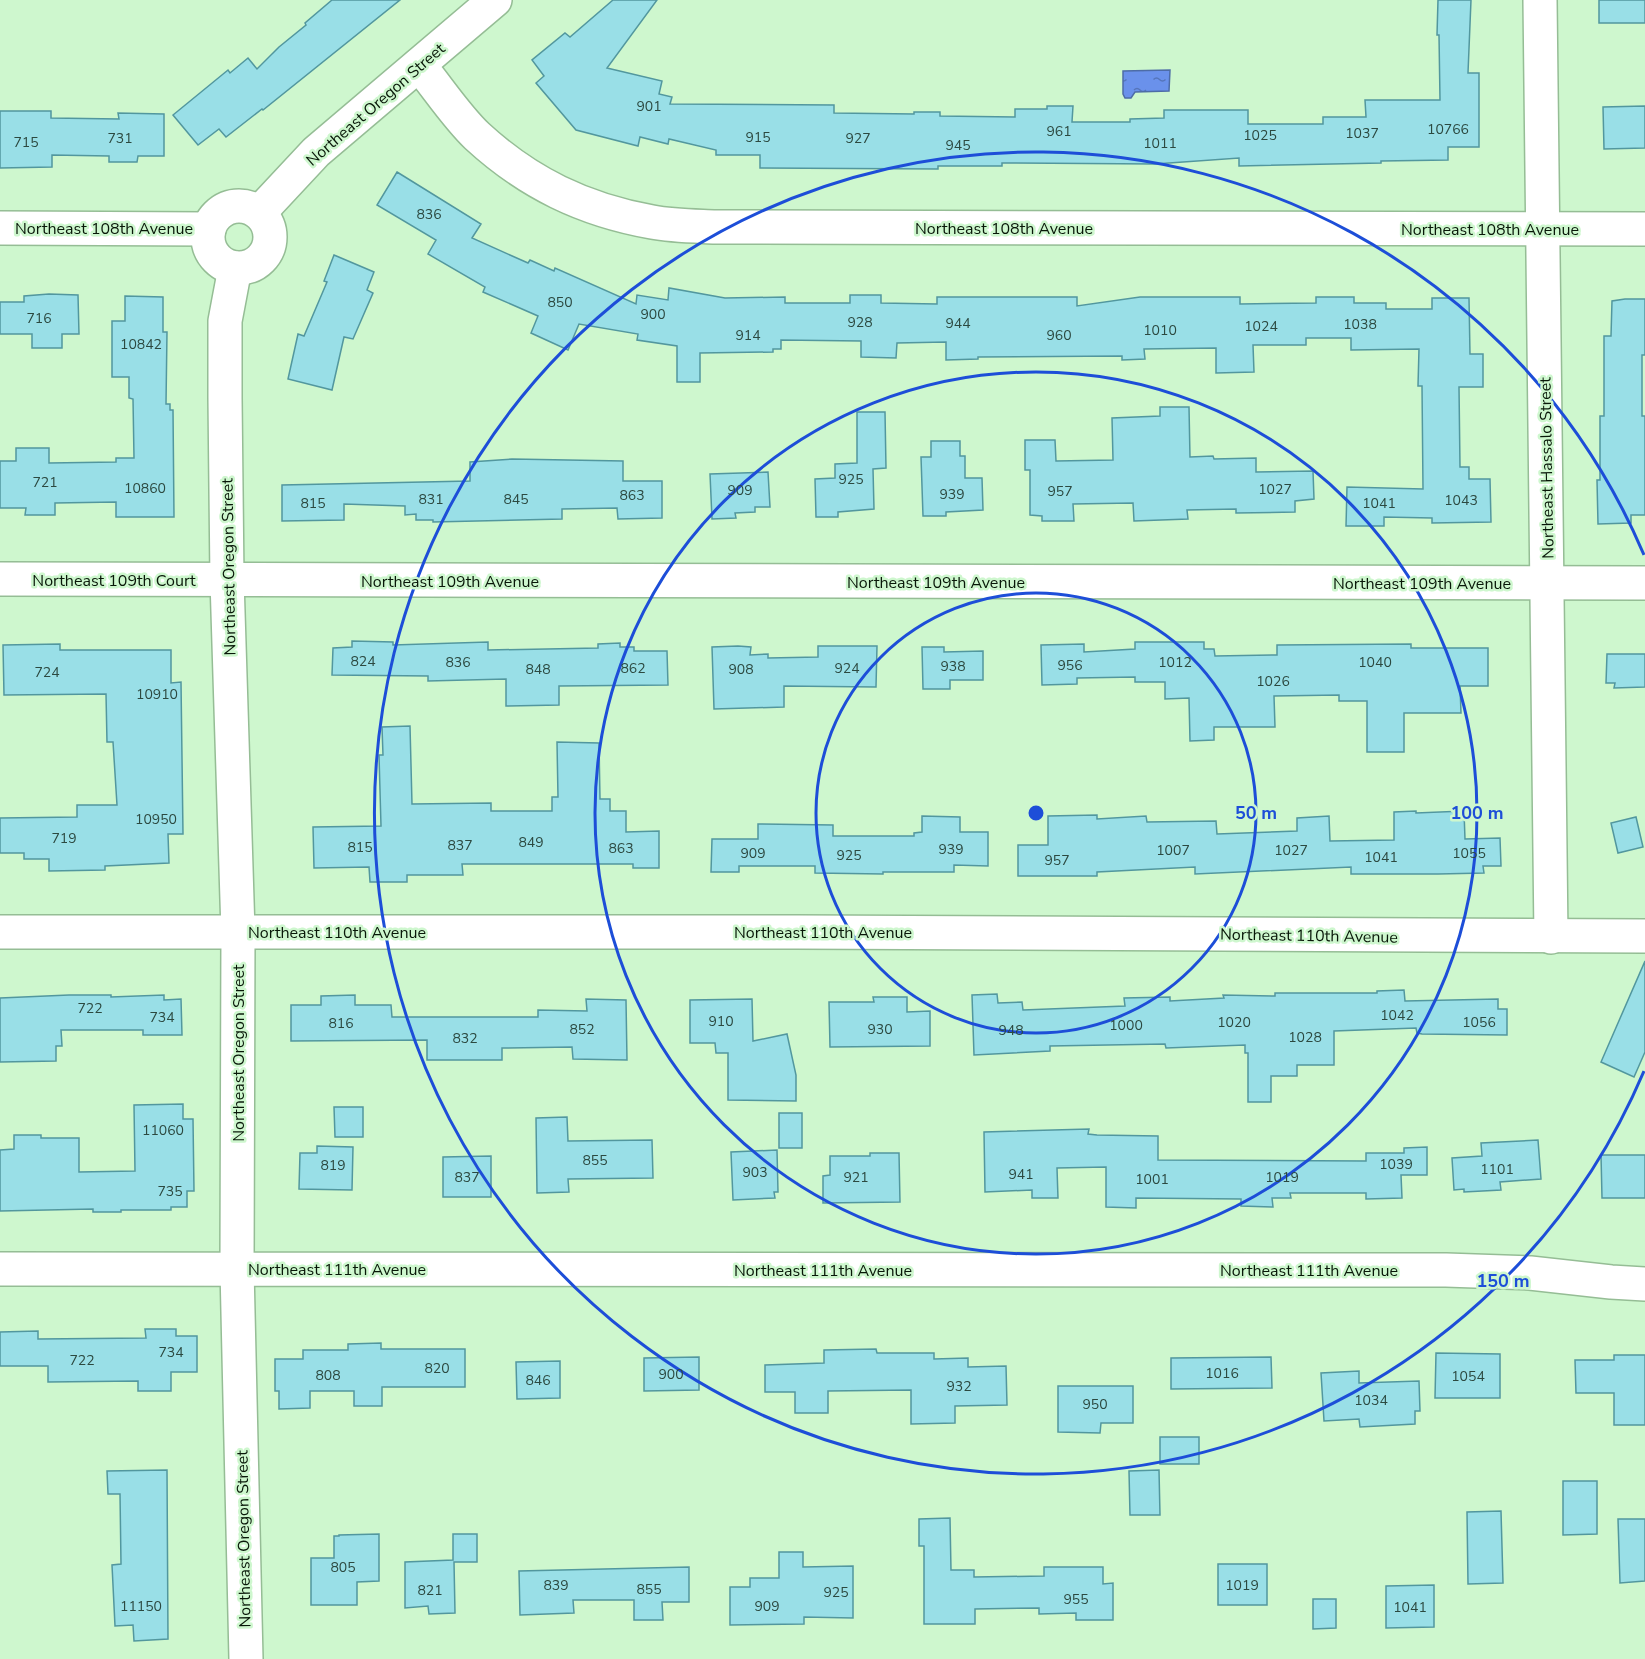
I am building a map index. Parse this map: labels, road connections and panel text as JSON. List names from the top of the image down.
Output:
{
  "streets": {
    "street": [
      "Northeast Oregon Street",
      "Northeast 108th Avenue",
      "Northeast Hassalo Street",
      "Northeast 109th Court",
      "Northeast 109th Avenue",
      "Northeast 110th Avenue",
      "Northeast 111th Avenue"
    ]
  },
  "crossings": [
    ["Northeast Oregon Street", "Northeast 108th Avenue"],
    ["Northeast Oregon Street", "Northeast 109th Court"],
    ["Northeast Oregon Street", "Northeast 109th Avenue"],
    ["Northeast Oregon Street", "Northeast 110th Avenue"],
    ["Northeast Oregon Street", "Northeast 111th Avenue"],
    ["Northeast 108th Avenue", "Northeast Hassalo Street"],
    ["Northeast Hassalo Street", "Northeast 109th Avenue"],
    ["Northeast Hassalo Street", "Northeast 110th Avenue"],
    ["Northeast 109th Court", "Northeast 109th Avenue"]
  ],
  "house_numbers": [
    "901",
    "10766",
    "961",
    "1037",
    "1025",
    "915",
    "731",
    "927",
    "715",
    "1011",
    "945",
    "836",
    "850",
    "900",
    "716",
    "928",
    "944",
    "1038",
    "1024",
    "1010",
    "914",
    "960",
    "10842",
    "925",
    "721",
    "10860",
    "1027",
    "909",
    "957",
    "939",
    "863",
    "831",
    "845",
    "1043",
    "815",
    "1041",
    "824",
    "836",
    "1012",
    "1040",
    "956",
    "938",
    "862",
    "924",
    "848",
    "908",
    "724",
    "1026",
    "10910",
    "10950",
    "719",
    "849",
    "837",
    "815",
    "863",
    "939",
    "1007",
    "1027",
    "909",
    "1055",
    "925",
    "1041",
    "957",
    "722",
    "1042",
    "734",
    "910",
    "1020",
    "1056",
    "816",
    "1000",
    "852",
    "930",
    "948",
    "1028",
    "832",
    "11060",
    "855",
    "1039",
    "819",
    "1101",
    "903",
    "941",
    "837",
    "921",
    "1019",
    "1001",
    "735",
    "734",
    "722",
    "820",
    "1016",
    "900",
    "808",
    "1054",
    "846",
    "932",
    "1034",
    "950",
    "805",
    "839",
    "1019",
    "855",
    "821",
    "925",
    "955",
    "11150",
    "909",
    "1041"
  ],
  "rings": ["50 m", "100 m", "150 m"]
}
